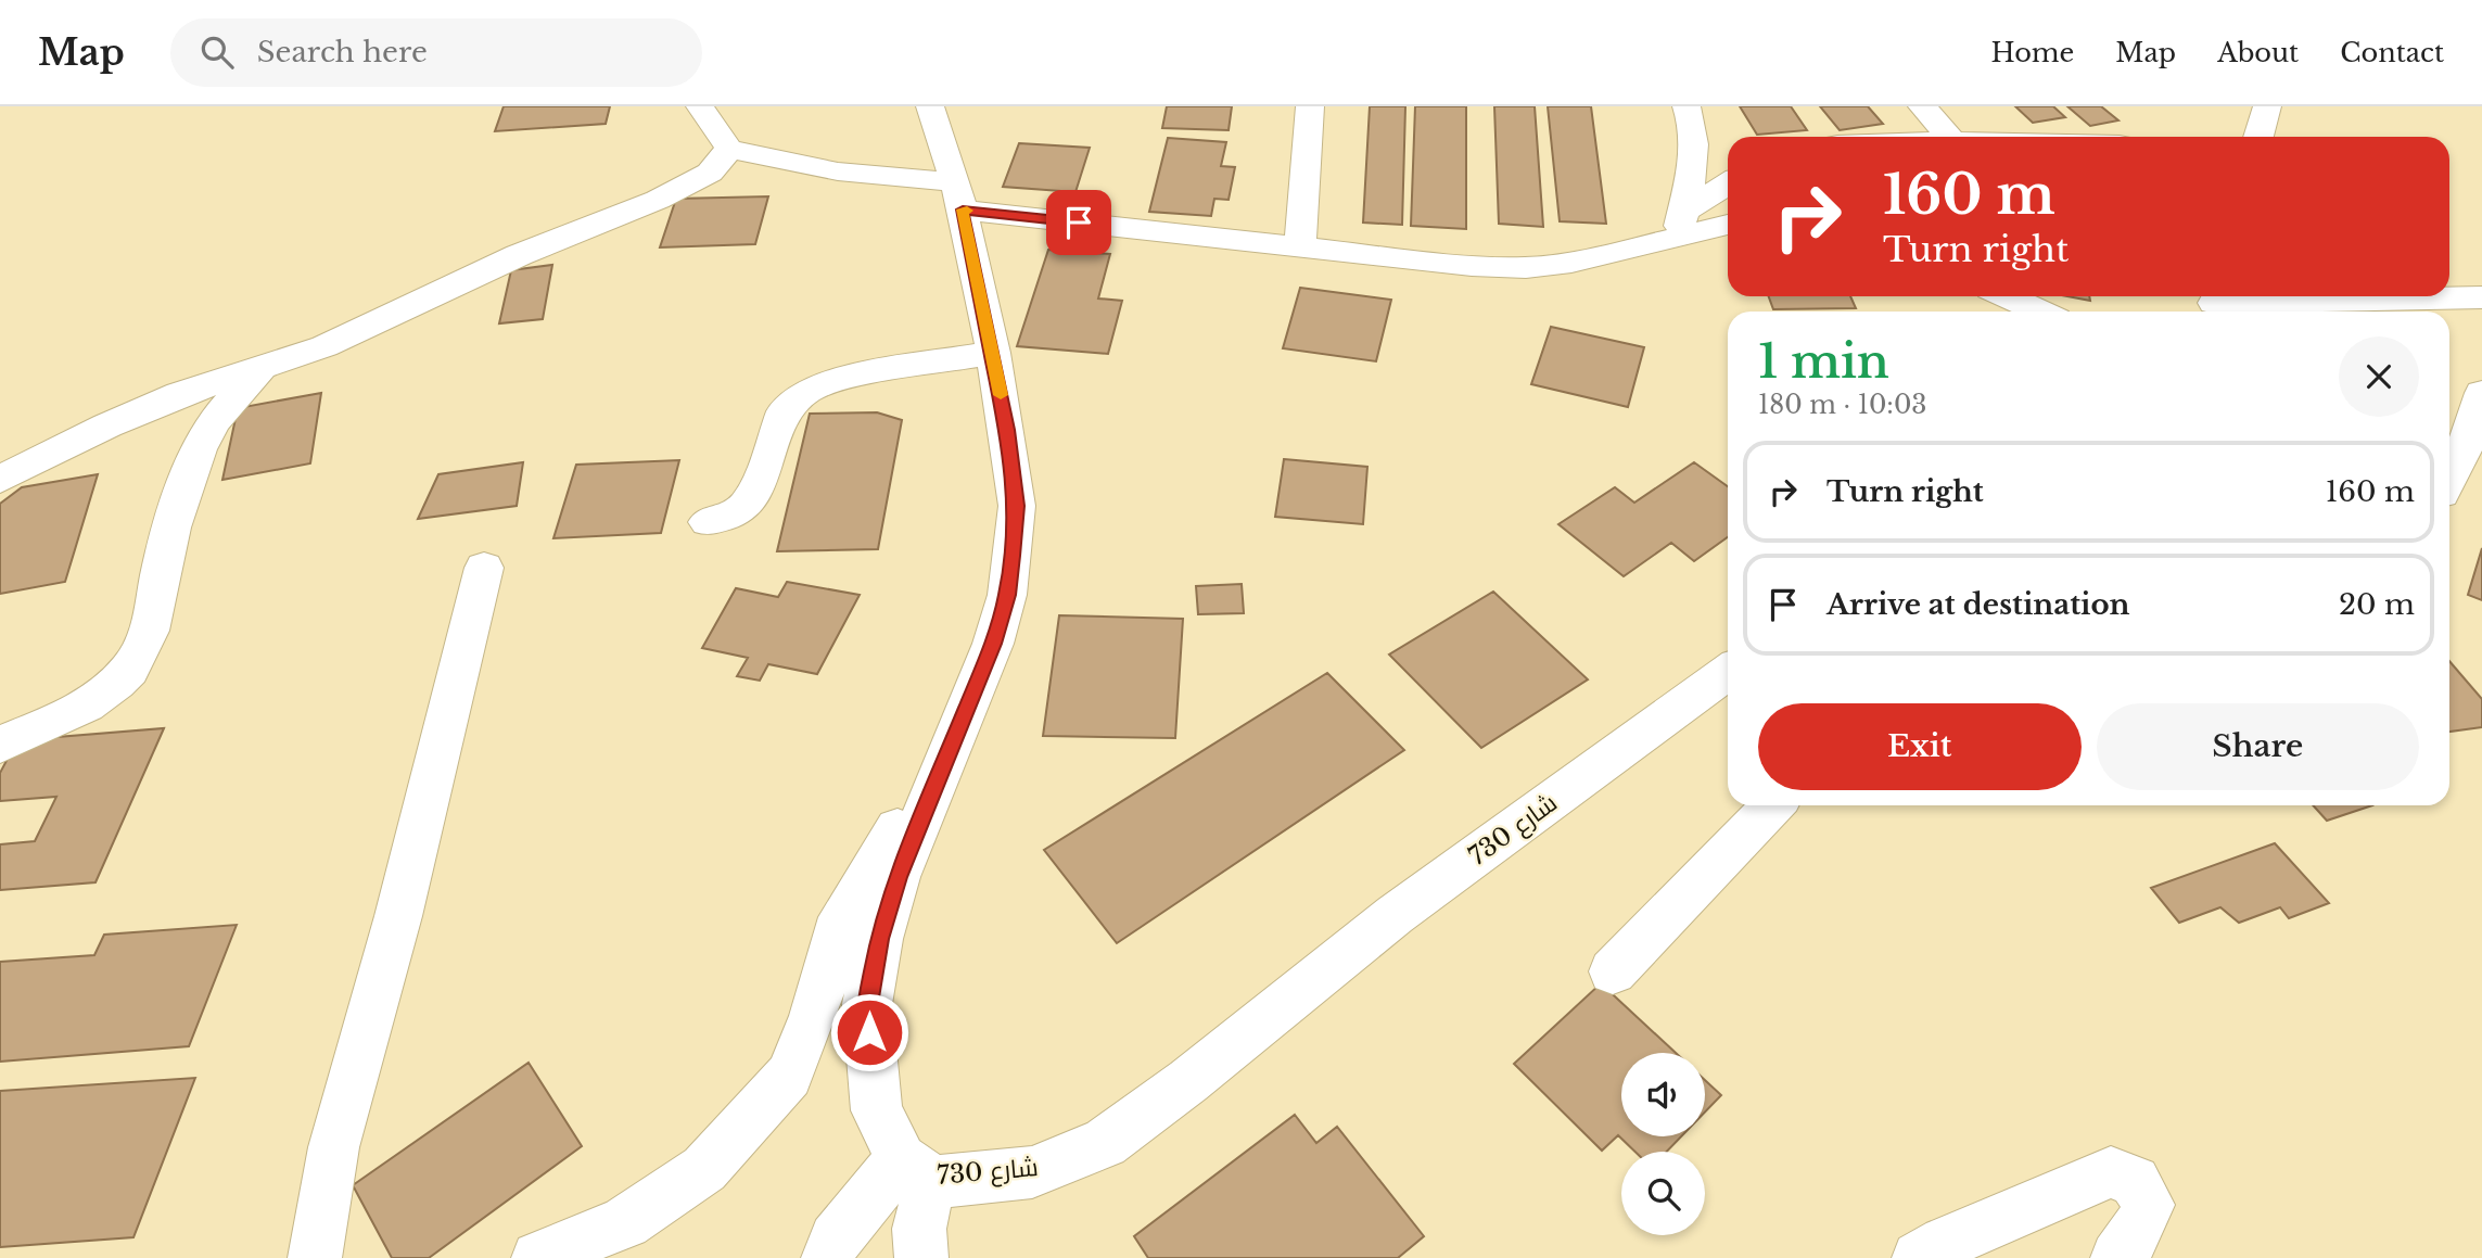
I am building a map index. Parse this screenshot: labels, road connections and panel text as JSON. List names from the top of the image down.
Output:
{
  "streets": {
    "street": ["شارع 730"]
  },
  "page": {
    "header": "Map",
    "search": "Search here",
    "nav": [
      "Home",
      "Map",
      "About",
      "Contact"
    ],
    "turn": ["160 m", "Turn right"],
    "heading": ["1 min", "180 m · 10:03"],
    "list": [
      {
        "name": "Turn right",
        "value": "160 m"
      },
      {
        "name": "Arrive at destination",
        "value": "20 m"
      }
    ],
    "buttons": ["Exit", "Share"]
  }
}
